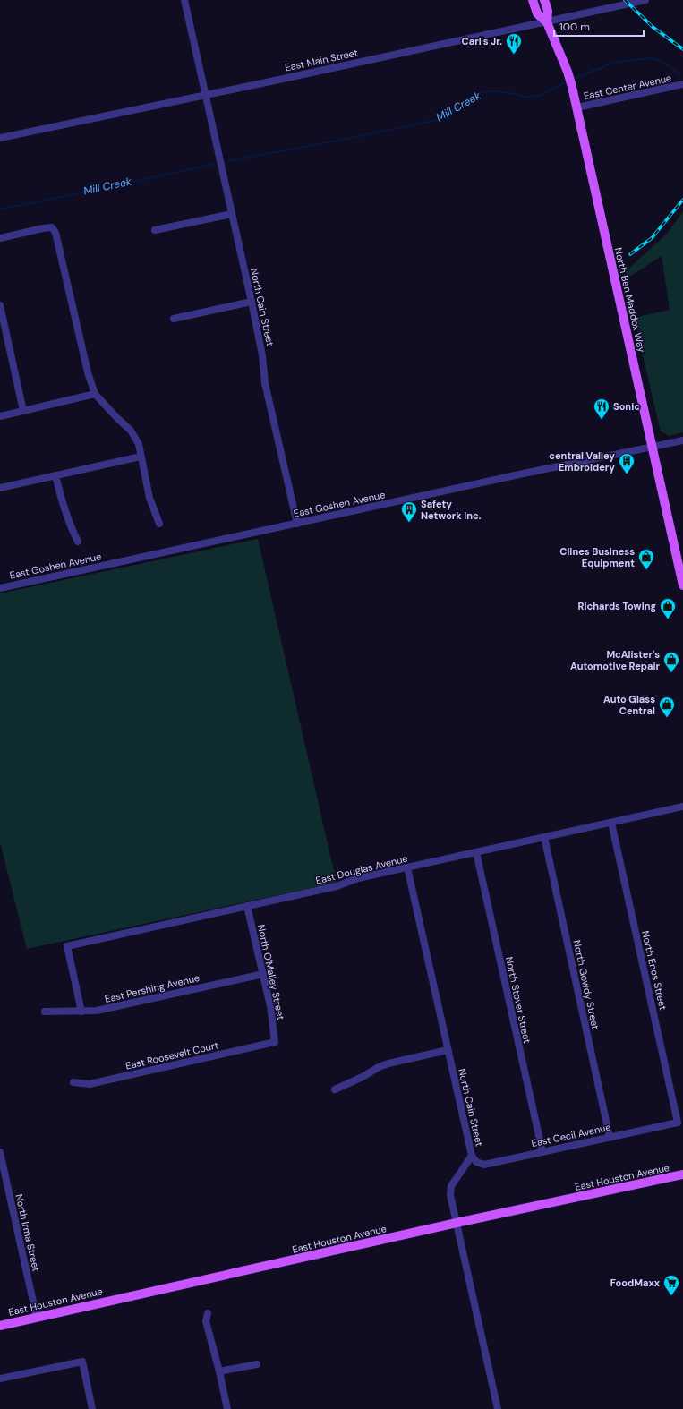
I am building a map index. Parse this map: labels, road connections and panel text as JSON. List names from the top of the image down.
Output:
{
  "streets": {
    "main road": ["North Ben Maddox Way", "East Houston Avenue"],
    "street": [
      "East Main Street",
      "East Center Avenue",
      "North Cain Street",
      "East Goshen Avenue",
      "East Douglas Avenue",
      "North Enos Street",
      "North O'Malley Street",
      "North Gowdy Street",
      "East Pershing Avenue",
      "North Stover Street",
      "East Roosevelt Court",
      "East Cecil Avenue",
      "North Irma Street"
    ]
  },
  "crossings": [
    ["East Main Street", "North Ben Maddox Way"],
    ["East Main Street", "North Cain Street"],
    ["East Center Avenue", "North Ben Maddox Way"],
    ["North Ben Maddox Way", "East Goshen Avenue"],
    ["North Cain Street", "East Goshen Avenue"],
    ["North Cain Street", "East Douglas Avenue"],
    ["North Cain Street", "East Cecil Avenue"],
    ["North Cain Street", "East Houston Avenue"],
    ["East Douglas Avenue", "North Enos Street"],
    ["East Douglas Avenue", "North O'Malley Street"],
    ["East Douglas Avenue", "North Gowdy Street"],
    ["East Douglas Avenue", "East Pershing Avenue"],
    ["East Douglas Avenue", "North Stover Street"],
    ["North Enos Street", "East Cecil Avenue"],
    ["North O'Malley Street", "East Pershing Avenue"],
    ["North O'Malley Street", "East Roosevelt Court"],
    ["North Gowdy Street", "East Cecil Avenue"],
    ["North Stover Street", "East Cecil Avenue"],
    ["East Houston Avenue", "North Irma Street"]
  ],
  "water": ["Mill Creek"],
  "places": {
    "restaurant": ["Carl's Jr.", "Sonic"],
    "building": ["central Valley Embroidery", "Safety Network Inc."],
    "shop": [
      "Clines Business Equipment",
      "Richards Towing",
      "McAlister's Automotive Repair",
      "Auto Glass Central"
    ],
    "supermarket": ["FoodMaxx"]
  },
  "scale_bar": "100 m"
}
